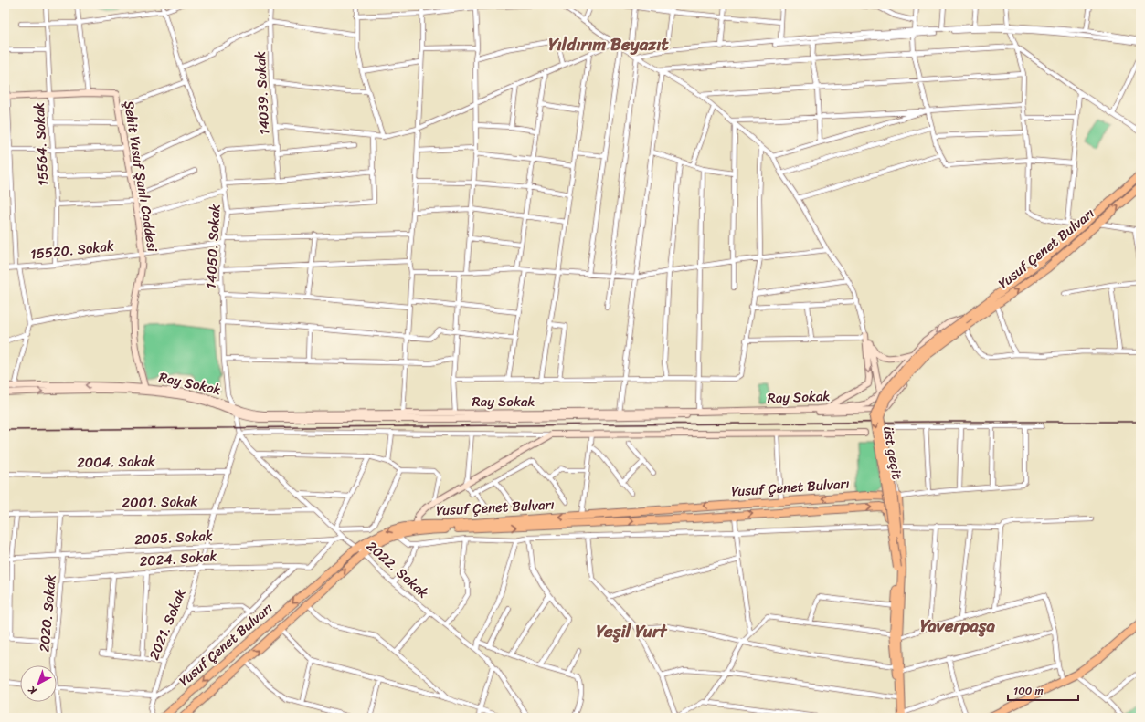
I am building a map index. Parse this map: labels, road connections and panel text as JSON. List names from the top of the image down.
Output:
{
  "streets": {
    "highway": ["Yusuf Çenet Bulvarı", "üst geçit"],
    "street": [
      "14039. Sokak",
      "15564. Sokak",
      "Şehit Yusuf Şanlı Caddesi",
      "14050. Sokak",
      "15520. Sokak",
      "Ray Sokak",
      "2004. Sokak",
      "2001. Sokak",
      "2005. Sokak",
      "2024. Sokak",
      "2022. Sokak",
      "2020. Sokak",
      "2021. Sokak"
    ]
  },
  "crossings": [
    ["15564. Sokak", "15520. Sokak"],
    ["Şehit Yusuf Şanlı Caddesi", "15520. Sokak"],
    ["Şehit Yusuf Şanlı Caddesi", "Ray Sokak"],
    ["14050. Sokak", "15520. Sokak"],
    ["14050. Sokak", "Ray Sokak"],
    ["14050. Sokak", "2022. Sokak"],
    ["14050. Sokak", "2021. Sokak"],
    ["Yusuf Çenet Bulvarı", "Ray Sokak"],
    ["Yusuf Çenet Bulvarı", "üst geçit"],
    ["Yusuf Çenet Bulvarı", "2022. Sokak"],
    ["Ray Sokak", "üst geçit"],
    ["2004. Sokak", "2021. Sokak"],
    ["2001. Sokak", "2022. Sokak"],
    ["2001. Sokak", "2020. Sokak"],
    ["2001. Sokak", "2021. Sokak"],
    ["2005. Sokak", "2024. Sokak"],
    ["2005. Sokak", "2022. Sokak"],
    ["2005. Sokak", "2020. Sokak"],
    ["2005. Sokak", "2021. Sokak"],
    ["2024. Sokak", "2020. Sokak"],
    ["2024. Sokak", "2021. Sokak"],
    ["2022. Sokak", "2021. Sokak"]
  ],
  "one_way": ["üst geçit"],
  "districts": ["Yıldırım Beyazıt", "Yaverpaşa", "Yeşil Yurt"],
  "scale_bar": "100 m",
  "north": "bottom left"
}
